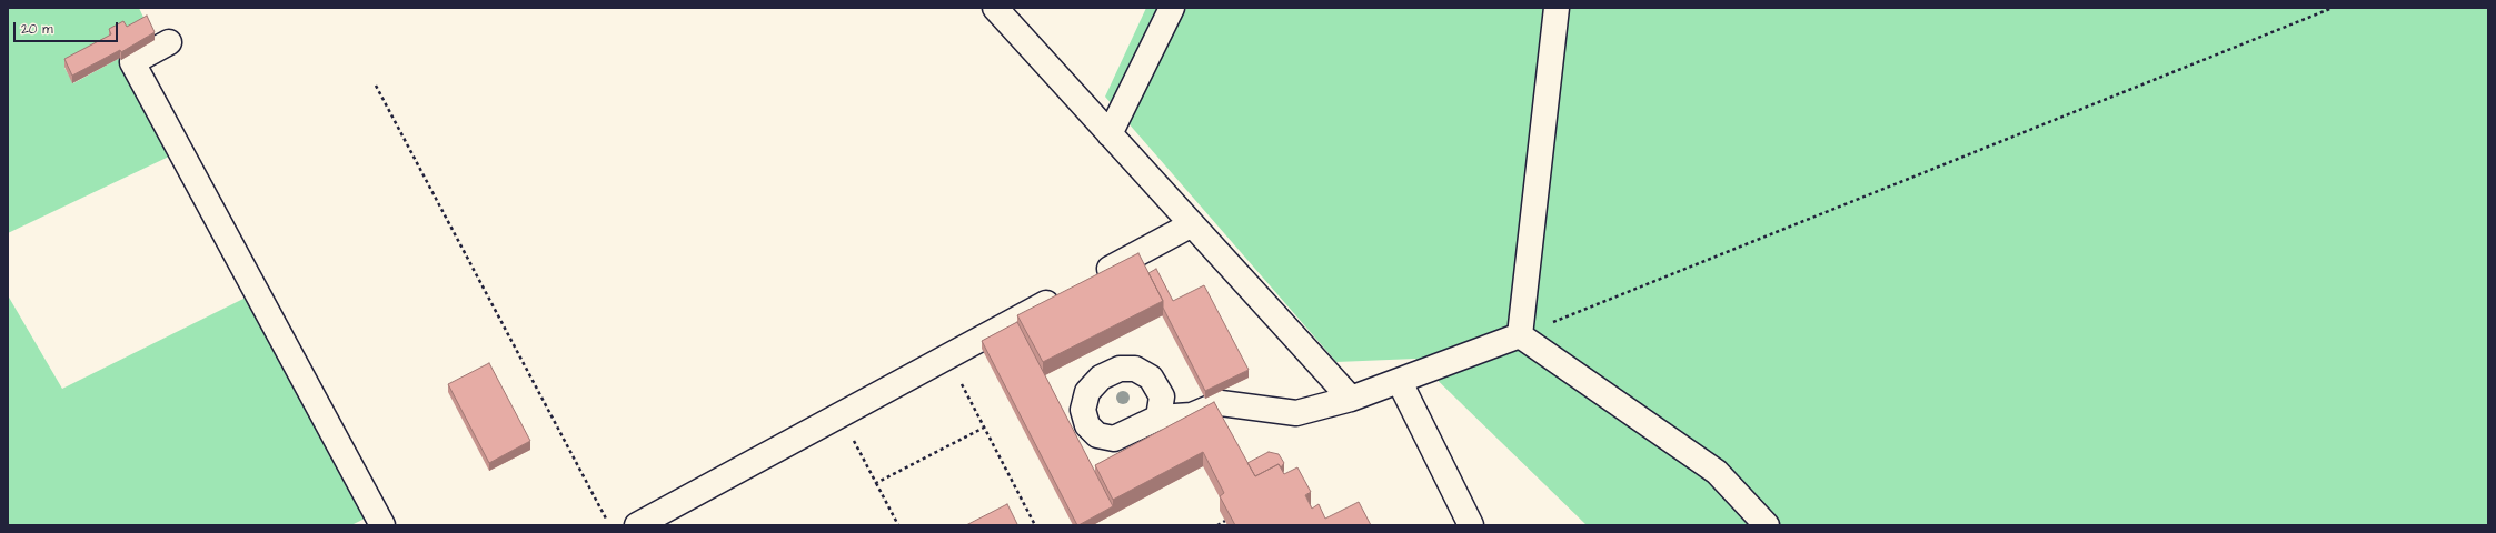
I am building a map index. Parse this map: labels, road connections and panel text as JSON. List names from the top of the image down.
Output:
{
  "scale_bar": "20 m"
}
